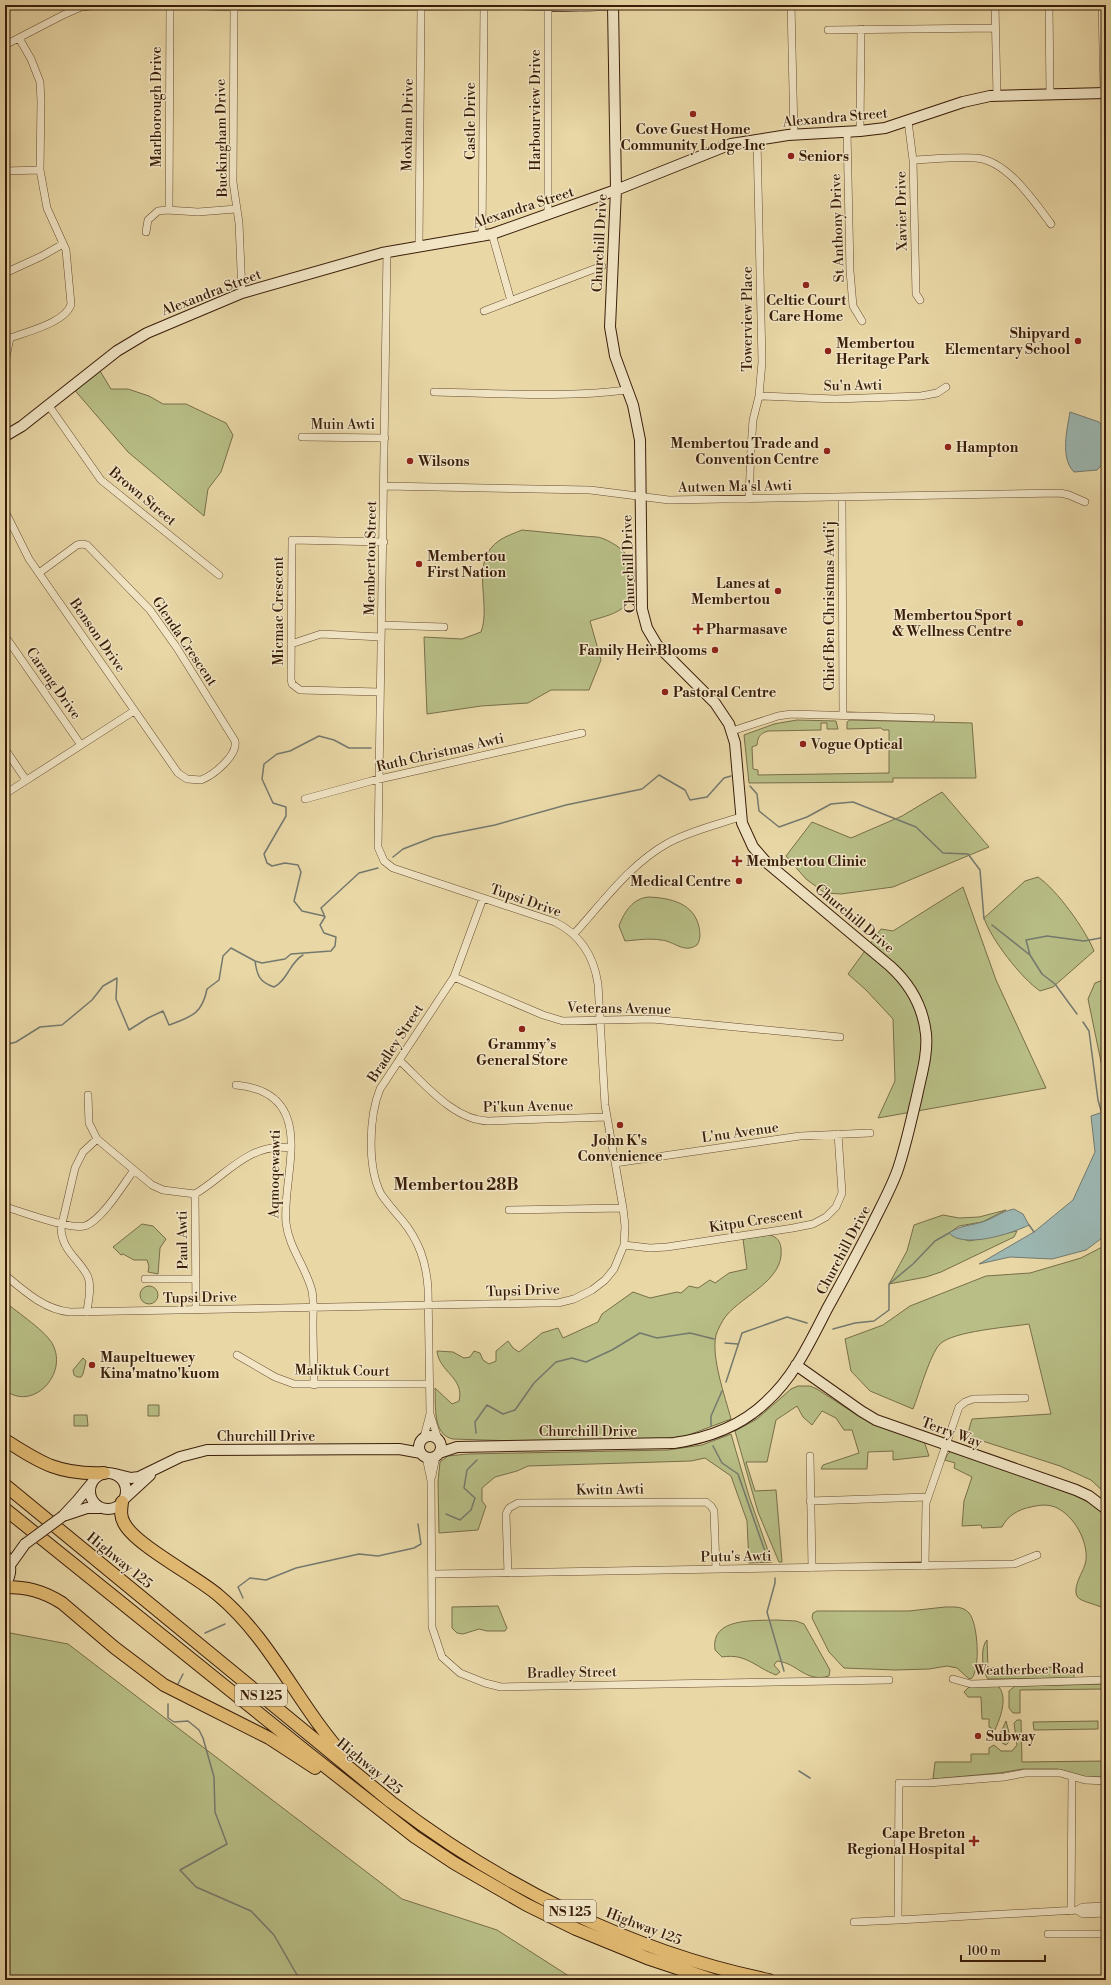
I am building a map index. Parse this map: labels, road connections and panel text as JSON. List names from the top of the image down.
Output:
{
  "streets": {
    "highway": ["Highway 125", "NS 125"],
    "main road": ["Alexandra Street", "Churchill Drive", "Terry Way"],
    "street": [
      "Marlborough Drive",
      "Harbourview Drive",
      "Castle Drive",
      "Moxham Drive",
      "Buckingham Drive",
      "Xavier Drive",
      "St Anthony Drive",
      "Towerview Place",
      "Su'n Awti",
      "Muin Awti",
      "Autwen Ma'sl Awti",
      "Brown Street",
      "Membertou Street",
      "Chief Ben Christmas Awti'j",
      "Micmac Crescent",
      "Benson Drive",
      "Glenda Crescent",
      "Carang Drive",
      "Ruth Christmas Awti",
      "Tupsi Drive",
      "Veterans Avenue",
      "Bradley Street",
      "Pi'kun Avenue",
      "L'nu Avenue",
      "Aqmoqewawti",
      "Kitpu Crescent",
      "Paul Awti",
      "Maliktuk Court",
      "Kwitn Awti",
      "Putu's Awti",
      "Weatherbee Road"
    ]
  },
  "crossings": [
    ["Harbourview Drive", "Alexandra Street"],
    ["Alexandra Street", "Castle Drive"],
    ["Alexandra Street", "Moxham Drive"],
    ["Alexandra Street", "Buckingham Drive"],
    ["Alexandra Street", "Xavier Drive"],
    ["Alexandra Street", "St Anthony Drive"],
    ["Alexandra Street", "Churchill Drive"],
    ["Alexandra Street", "Towerview Place"],
    ["Alexandra Street", "Brown Street"],
    ["Alexandra Street", "Membertou Street"],
    ["Churchill Drive", "Autwen Ma'sl Awti"],
    ["Churchill Drive", "Bradley Street"],
    ["Churchill Drive", "Terry Way"],
    ["Towerview Place", "Su'n Awti"],
    ["Towerview Place", "Autwen Ma'sl Awti"],
    ["Muin Awti", "Membertou Street"],
    ["Autwen Ma'sl Awti", "Membertou Street"],
    ["Autwen Ma'sl Awti", "Chief Ben Christmas Awti'j"],
    ["Membertou Street", "Micmac Crescent"],
    ["Membertou Street", "Ruth Christmas Awti"],
    ["Membertou Street", "Tupsi Drive"],
    ["Benson Drive", "Glenda Crescent"],
    ["Tupsi Drive", "Veterans Avenue"],
    ["Tupsi Drive", "Bradley Street"],
    ["Tupsi Drive", "Pi'kun Avenue"],
    ["Tupsi Drive", "L'nu Avenue"],
    ["Tupsi Drive", "Aqmoqewawti"],
    ["Tupsi Drive", "Kitpu Crescent"],
    ["Tupsi Drive", "Paul Awti"],
    ["Veterans Avenue", "Bradley Street"],
    ["Bradley Street", "Pi'kun Avenue"],
    ["Bradley Street", "Maliktuk Court"],
    ["Bradley Street", "Putu's Awti"],
    ["L'nu Avenue", "Kitpu Crescent"],
    ["Aqmoqewawti", "Maliktuk Court"],
    ["Kwitn Awti", "Putu's Awti"]
  ],
  "districts": ["Membertou 28B"],
  "places": {
    "other": [
      "Cove Guest Home Community Lodge Inc",
      "Seniors",
      "Celtic Court Care Home",
      "Shipyard Elementary School",
      "Membertou Heritage Park",
      "Hampton",
      "Membertou Trade and Convention Centre",
      "Wilsons",
      "Membertou First Nation",
      "Lanes at Membertou",
      "Membertou Sport & Wellness Centre",
      "Family HeirBlooms",
      "Pastoral Centre",
      "Vogue Optical",
      "Medical Centre",
      "Grammy’s General Store",
      "John K's Convenience",
      "Maupeltuewey Kina'matno'kuom",
      "Subway"
    ],
    "health": ["Pharmasave", "Membertou Clinic", "Cape Breton Regional Hospital"]
  },
  "scale_bar": "100 m"
}
